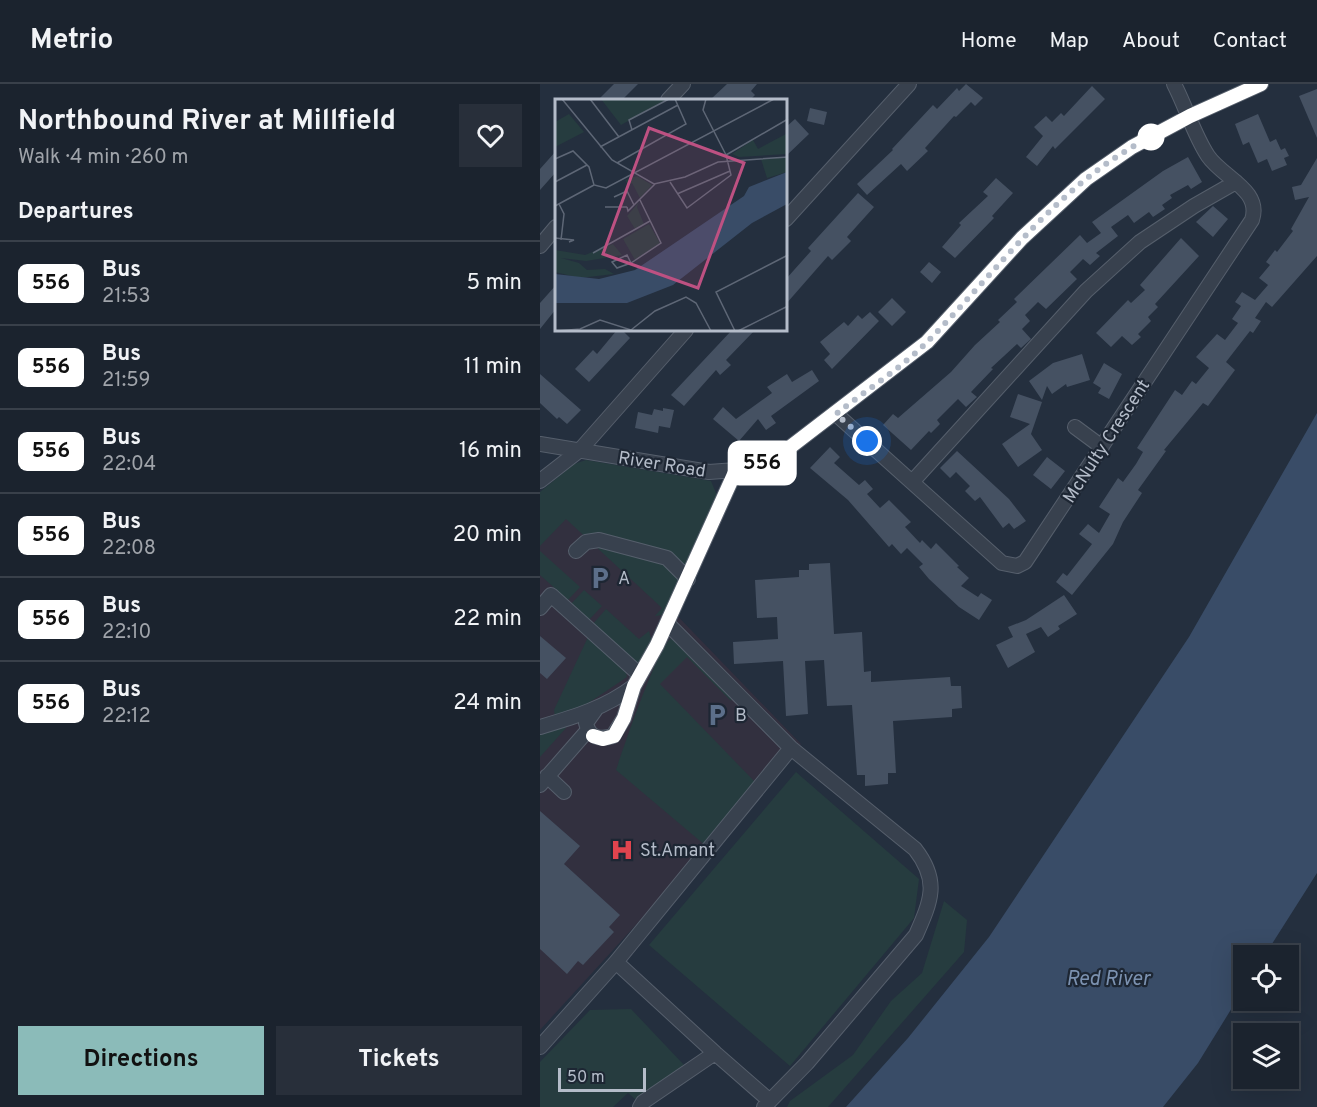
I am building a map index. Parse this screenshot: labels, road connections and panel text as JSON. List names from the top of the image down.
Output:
{
  "streets": {
    "street": ["McNulty Crescent", "River Road"]
  },
  "crossings": [
    ["McNulty Crescent", "River Road"]
  ],
  "water": ["Red River"],
  "places": {
    "parking": ["A", "B"],
    "hospital": ["St.Amant"]
  },
  "lines": ["bus line 556"],
  "scale_bar": "50 m",
  "page": {
    "header": "Metrio",
    "nav": [
      "Home",
      "Map",
      "About",
      "Contact"
    ],
    "heading": [
      ["Northbound River at Millfield", "Walk · 4 min · 260 m"],
      "Departures"
    ],
    "on_map": "556",
    "list": [
      {
        "mark": "556",
        "name": "Bus",
        "note": "21:53",
        "value": "5 min"
      },
      {
        "mark": "556",
        "name": "Bus",
        "note": "21:59",
        "value": "11 min"
      },
      {
        "mark": "556",
        "name": "Bus",
        "note": "22:04",
        "value": "16 min"
      },
      {
        "mark": "556",
        "name": "Bus",
        "note": "22:08",
        "value": "20 min"
      },
      {
        "mark": "556",
        "name": "Bus",
        "note": "22:10",
        "value": "22 min"
      },
      {
        "mark": "556",
        "name": "Bus",
        "note": "22:12",
        "value": "24 min"
      }
    ],
    "buttons": ["Directions", "Tickets"],
    "scale": "50 m"
  }
}
